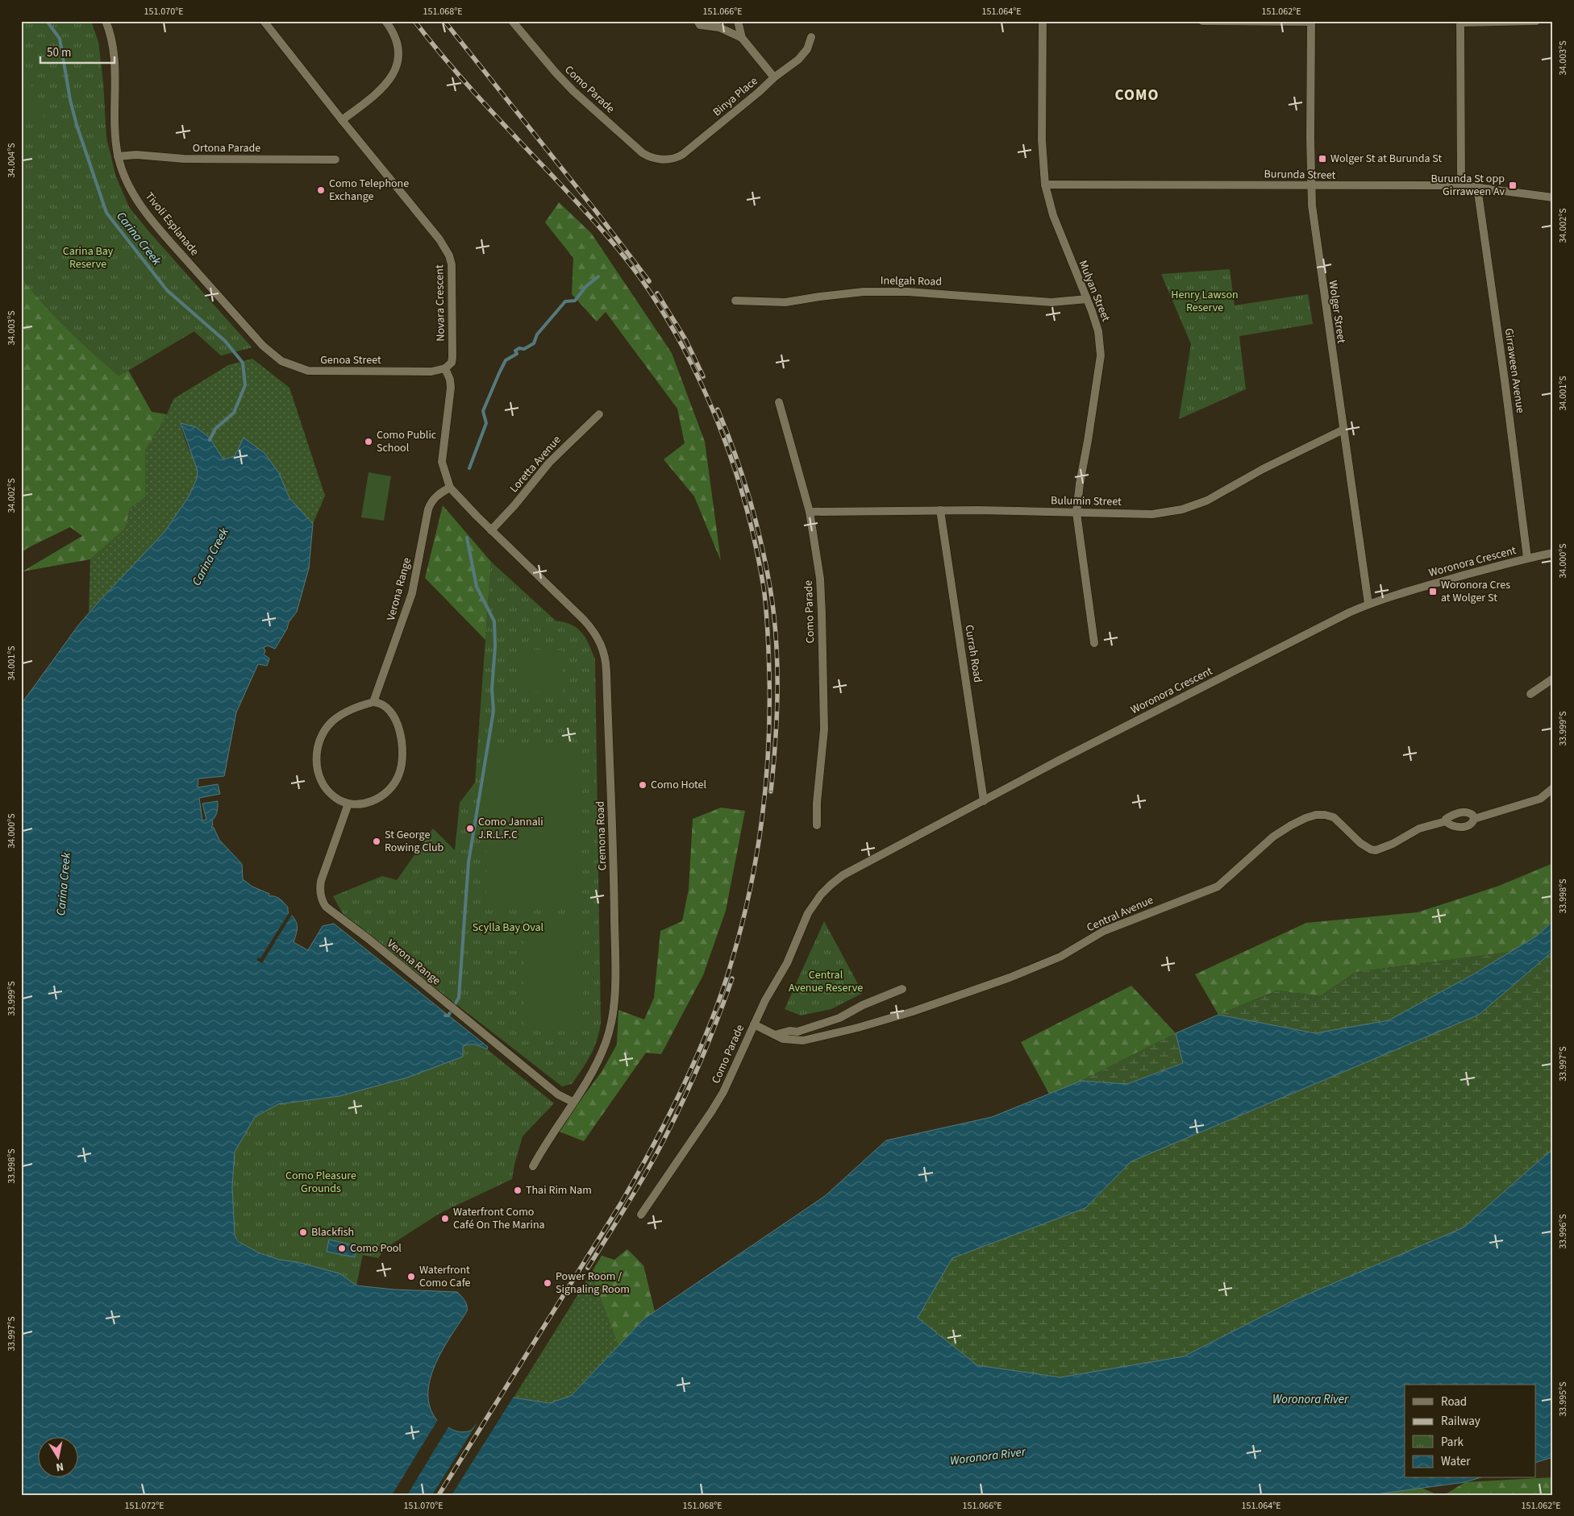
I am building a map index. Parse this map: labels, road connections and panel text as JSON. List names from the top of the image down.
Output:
{
  "streets": {
    "street": [
      "Como Parade",
      "Binya Place",
      "Ortona Parade",
      "Burunda Street",
      "Tivoli Esplanade",
      "Inelgah Road",
      "Mulyan Street",
      "Novara Crescent",
      "Wolger Street",
      "Genoa Street",
      "Girraween Avenue",
      "Loretta Avenue",
      "Bulumin Street",
      "Woronora Crescent",
      "Verona Range",
      "Currah Road",
      "Cremona Road",
      "Central Avenue"
    ]
  },
  "crossings": [
    ["Como Parade", "Binya Place"],
    ["Como Parade", "Bulumin Street"],
    ["Como Parade", "Woronora Crescent"],
    ["Como Parade", "Central Avenue"],
    ["Ortona Parade", "Tivoli Esplanade"],
    ["Burunda Street", "Mulyan Street"],
    ["Burunda Street", "Wolger Street"],
    ["Burunda Street", "Girraween Avenue"],
    ["Tivoli Esplanade", "Genoa Street"],
    ["Inelgah Road", "Mulyan Street"],
    ["Mulyan Street", "Bulumin Street"],
    ["Novara Crescent", "Genoa Street"],
    ["Wolger Street", "Bulumin Street"],
    ["Wolger Street", "Woronora Crescent"],
    ["Girraween Avenue", "Woronora Crescent"],
    ["Loretta Avenue", "Cremona Road"],
    ["Bulumin Street", "Currah Road"],
    ["Woronora Crescent", "Currah Road"],
    ["Verona Range", "Cremona Road"]
  ],
  "districts": ["COMO"],
  "water": ["Carina Creek", "Woronora River"],
  "parks": [
    "Carina Bay Reserve",
    "Henry Lawson Reserve",
    "Scylla Bay Oval",
    "Central Avenue Reserve",
    "Como Pleasure Grounds"
  ],
  "places": {
    "transit": ["Wolger St at Burunda St", "Burunda St opp Girraween Av", "Woronora Cres at Wolger St"],
    "other": [
      "Como Telephone Exchange",
      "Como Public School",
      "Como Hotel",
      "Como Jannali J.R.L.F.C",
      "St George Rowing Club",
      "Thai Rim Nam",
      "Waterfront Como Café On The Marina",
      "Blackfish",
      "Como Pool",
      "Waterfront Como Cafe",
      "Power Room / Signaling Room"
    ]
  },
  "legend": [
    "Road",
    "Railway",
    "Park",
    "Water"
  ],
  "scale_bar": "50 m",
  "north": "bottom",
  "coordinates": [
    "151.070°E",
    "151.068°E",
    "151.066°E",
    "151.064°E",
    "151.062°E",
    "34.003°S",
    "34.004°S",
    "34.002°S",
    "34.001°S",
    "34.000°S",
    "33.999°S",
    "33.998°S",
    "33.997°S",
    "33.996°S",
    "33.995°S",
    "151.072°E"
  ]
}
